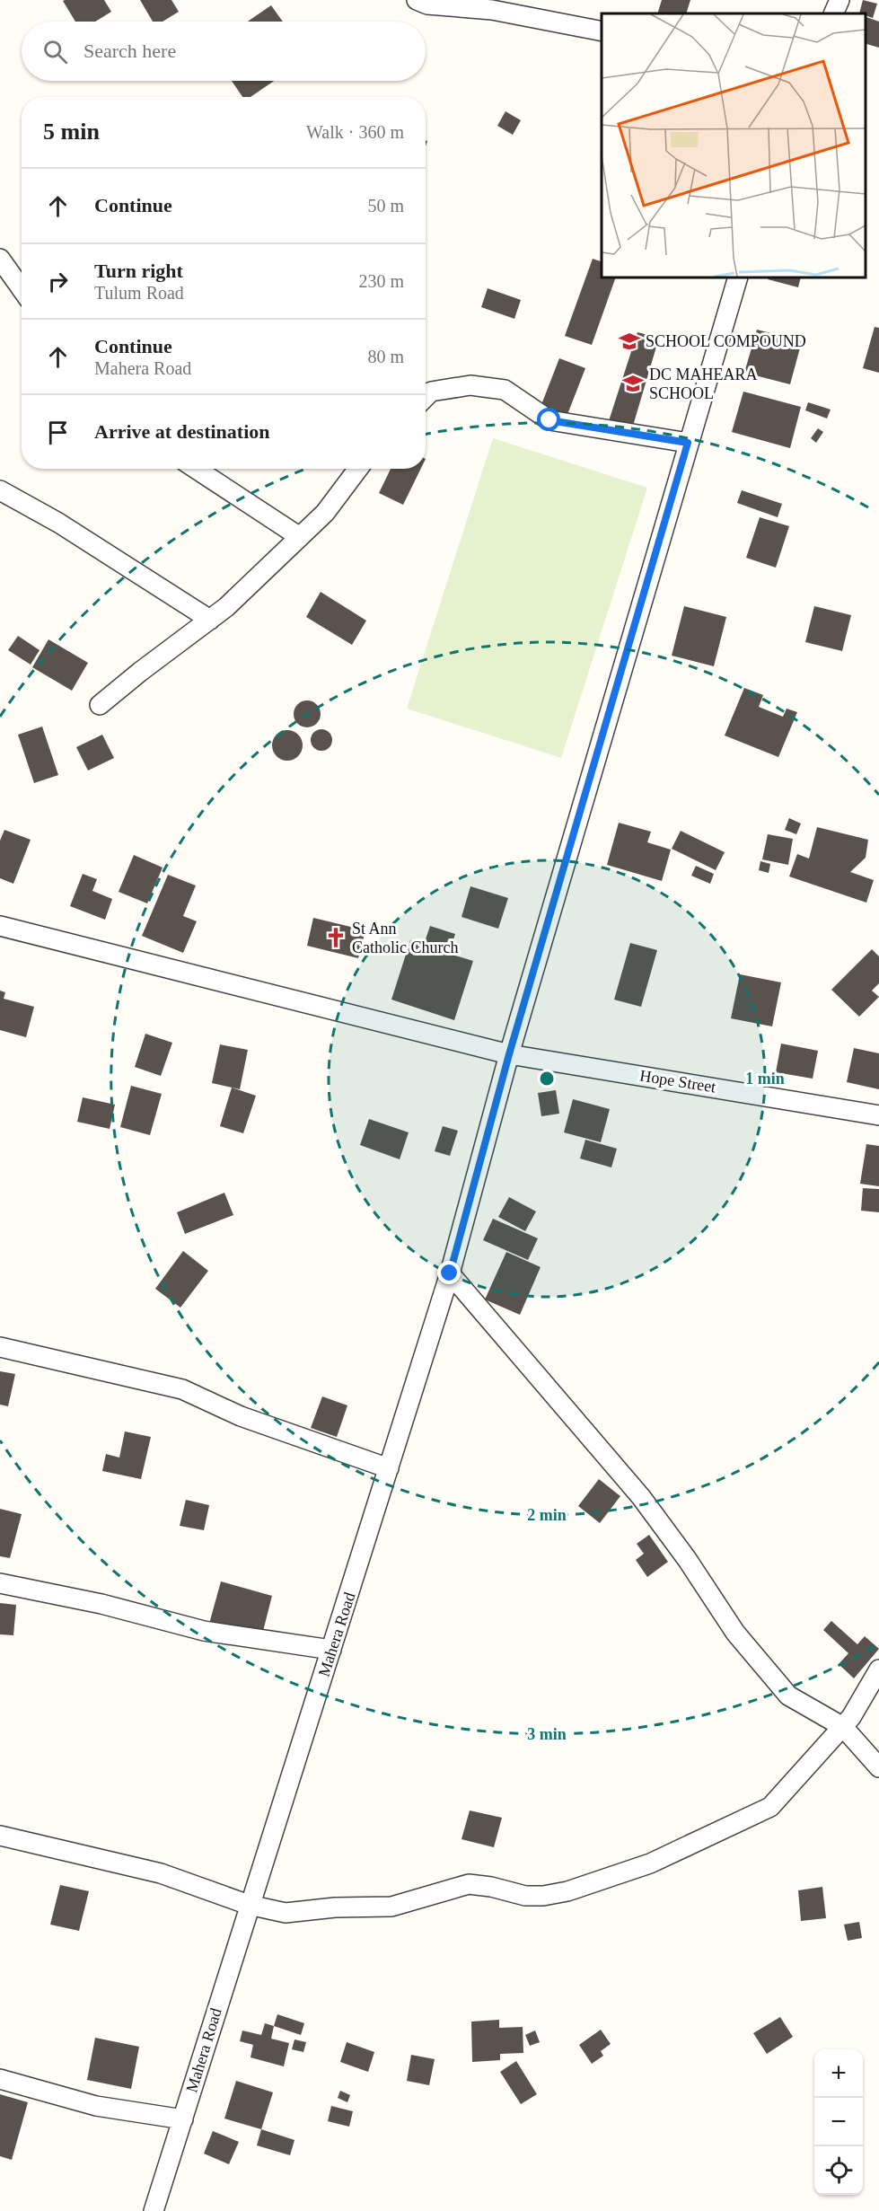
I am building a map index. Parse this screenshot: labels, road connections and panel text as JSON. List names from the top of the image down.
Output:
{
  "streets": {
    "street": ["Hope Street", "Mahera Road"]
  },
  "crossings": [
    ["Hope Street", "Mahera Road"]
  ],
  "places": {
    "school or university": ["SCHOOL COMPOUND", "DC MAHEARA SCHOOL"],
    "church": ["St Ann Catholic Church"]
  },
  "page": {
    "search": "Search here",
    "heading": ["5 min", "Walk · 360 m"],
    "list": [
      ["Continue", "50 m"],
      ["Turn right", "Tulum Road", "230 m"],
      ["Continue", "Mahera Road", "80 m"],
      "Arrive at destination"
    ],
    "map_buttons": ["+", "−"]
  },
  "rings": ["1 min", "2 min", "3 min"]
}
